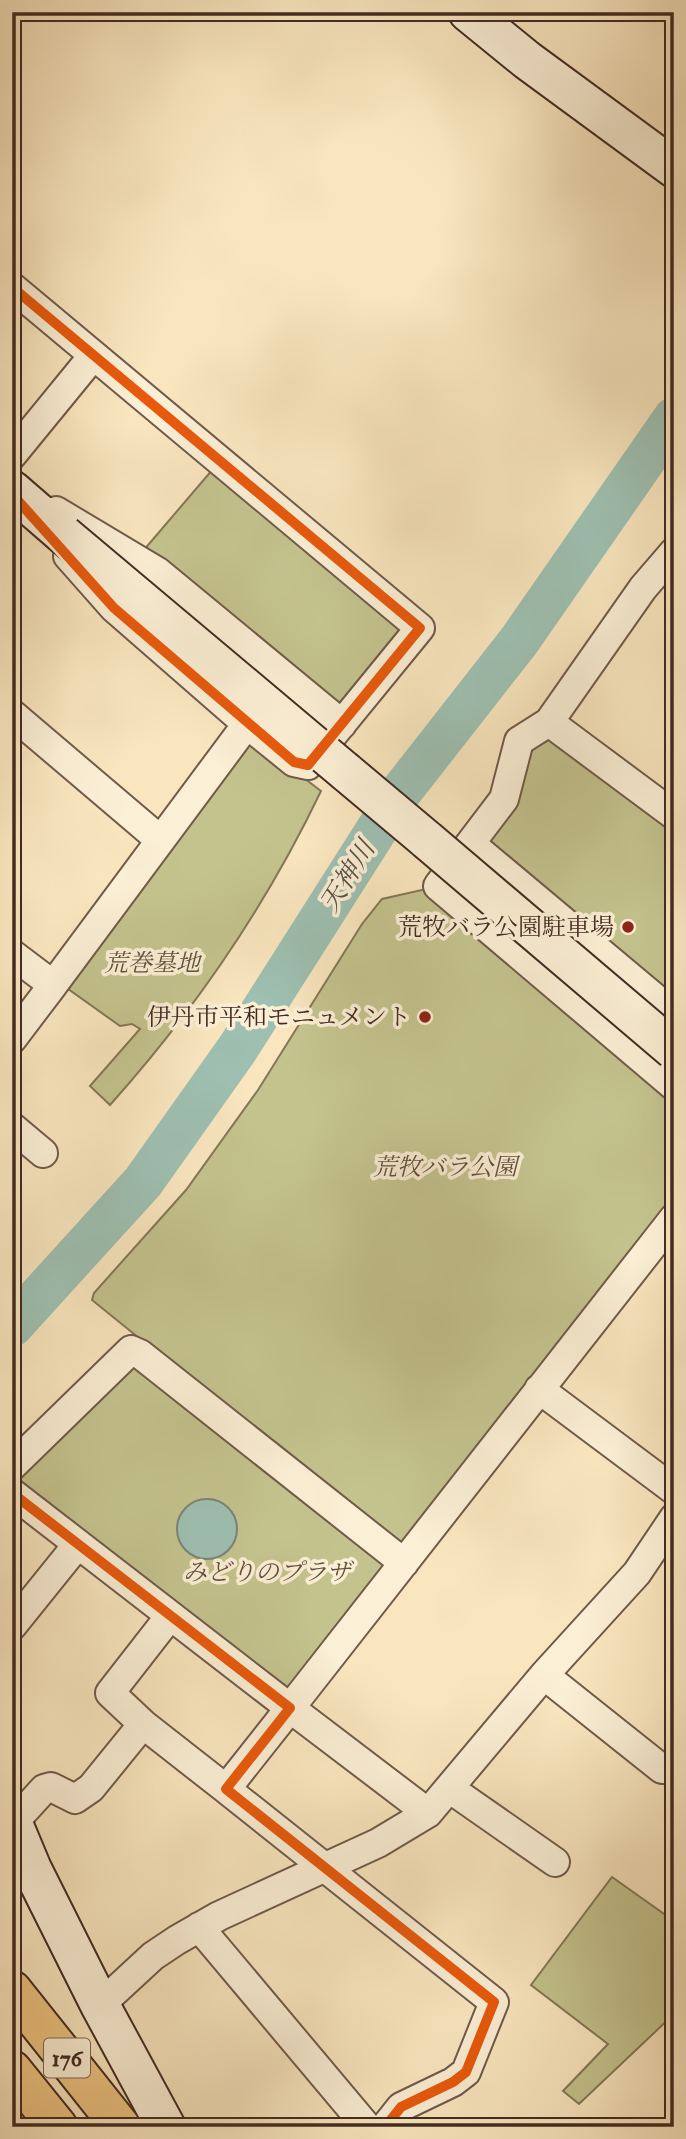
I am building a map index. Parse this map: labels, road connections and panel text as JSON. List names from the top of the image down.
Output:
{
  "streets": {
    "highway": ["176"]
  },
  "water": ["天神川"],
  "parks": ["荒巻墓地", "荒牧バラ公園", "みどりのプラザ"],
  "places": ["荒牧バラ公園駐車場", "伊丹市平和モニュメント"]
}
